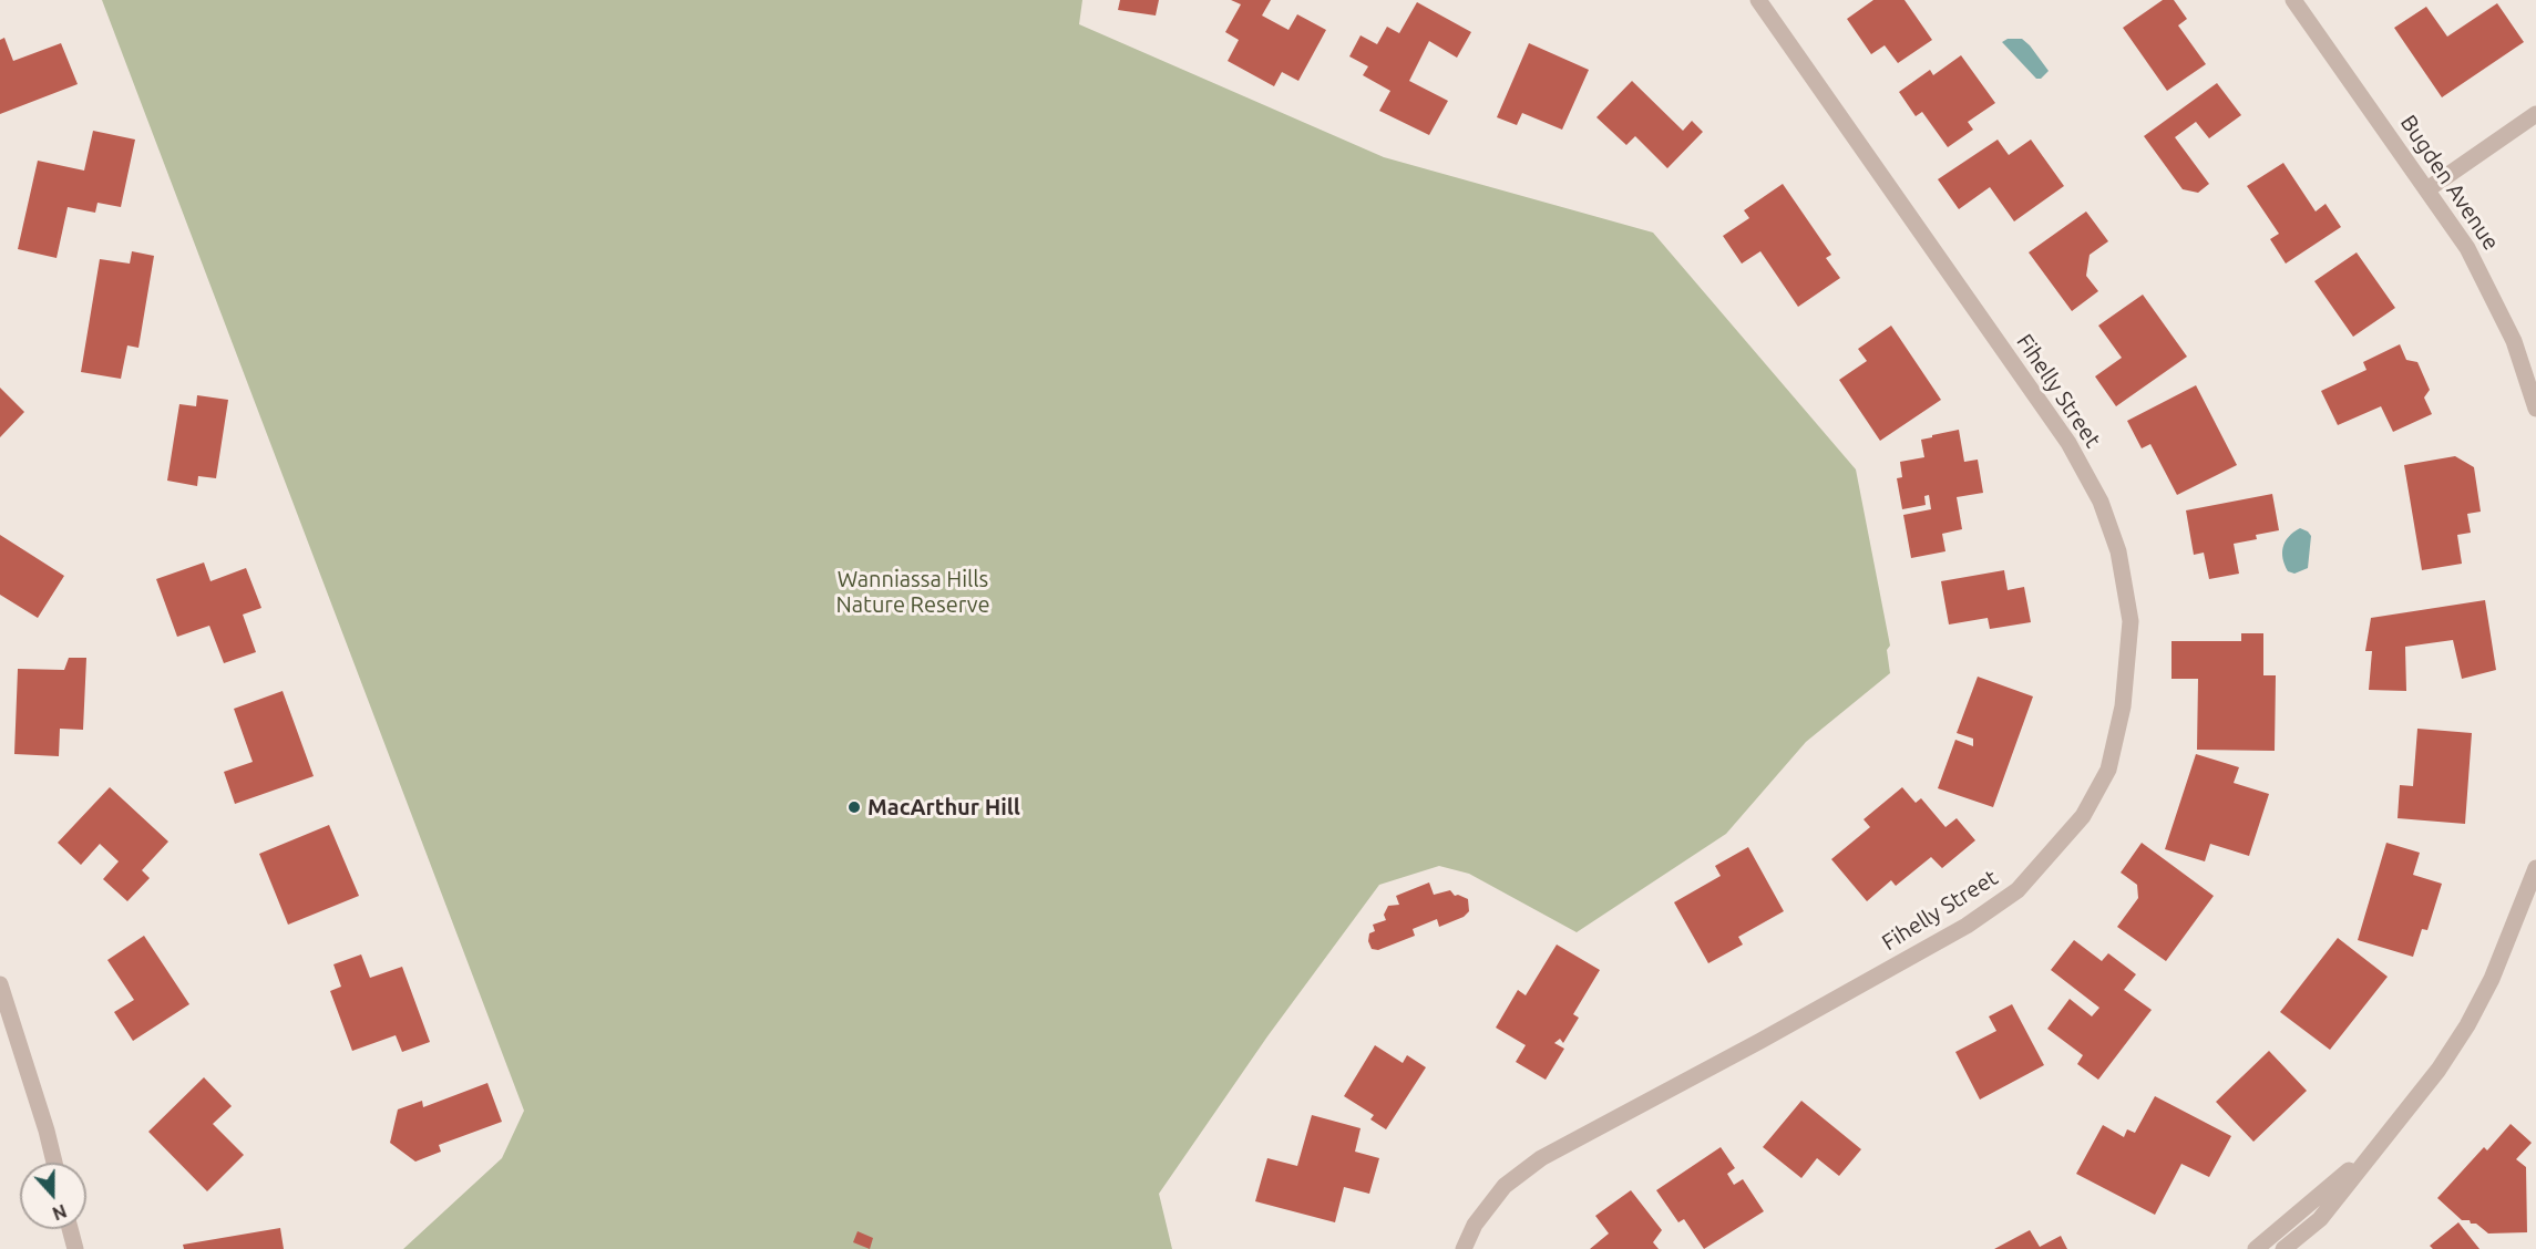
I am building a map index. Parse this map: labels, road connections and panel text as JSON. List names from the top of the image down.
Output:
{
  "streets": {
    "street": ["Bugden Avenue", "Fihelly Street"]
  },
  "parks": ["Wanniassa Hills Nature Reserve"],
  "places": ["MacArthur Hill"],
  "north": "bottom"
}
